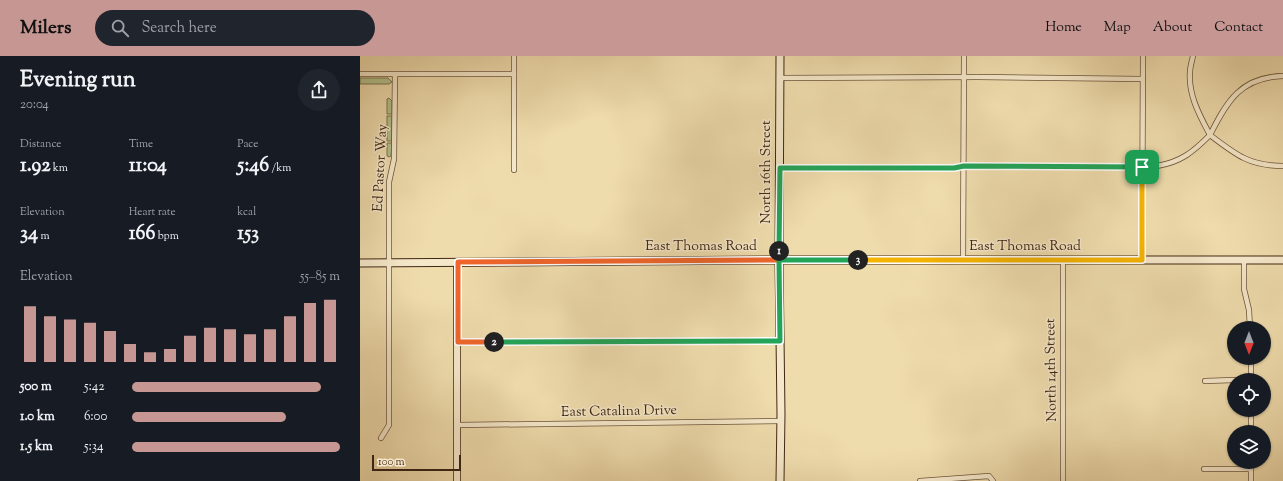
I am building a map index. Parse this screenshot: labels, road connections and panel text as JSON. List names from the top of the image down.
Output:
{
  "streets": {
    "main road": ["North 16th Street", "East Thomas Road"],
    "street": ["Ed Pastor Way", "North 14th Street", "East Catalina Drive"]
  },
  "crossings": [
    ["Ed Pastor Way", "East Thomas Road"],
    ["North 16th Street", "East Thomas Road"],
    ["North 16th Street", "East Catalina Drive"],
    ["East Thomas Road", "North 14th Street"]
  ],
  "scale_bar": "100 m",
  "north": "bottom",
  "page": {
    "header": "Milers",
    "search": "Search here",
    "nav": [
      "Home",
      "Map",
      "About",
      "Contact"
    ],
    "heading": ["Evening run", "20:04"],
    "stats": [
      ["Distance", "1.92 km"],
      ["Time", "11:04"],
      ["Pace", "5:46 /km"],
      ["Elevation", "34 m"],
      ["Heart rate", "166 bpm"],
      ["kcal", "153"]
    ],
    "pins": ["1", "3", "2"],
    "chart": ["Elevation", "55–85 m"],
    "list": [
      {
        "name": "500 m",
        "note": "5:42"
      },
      {
        "name": "1.0 km",
        "note": "6:00"
      },
      {
        "name": "1.5 km",
        "note": "5:34"
      }
    ],
    "scale": "100 m"
  }
}
